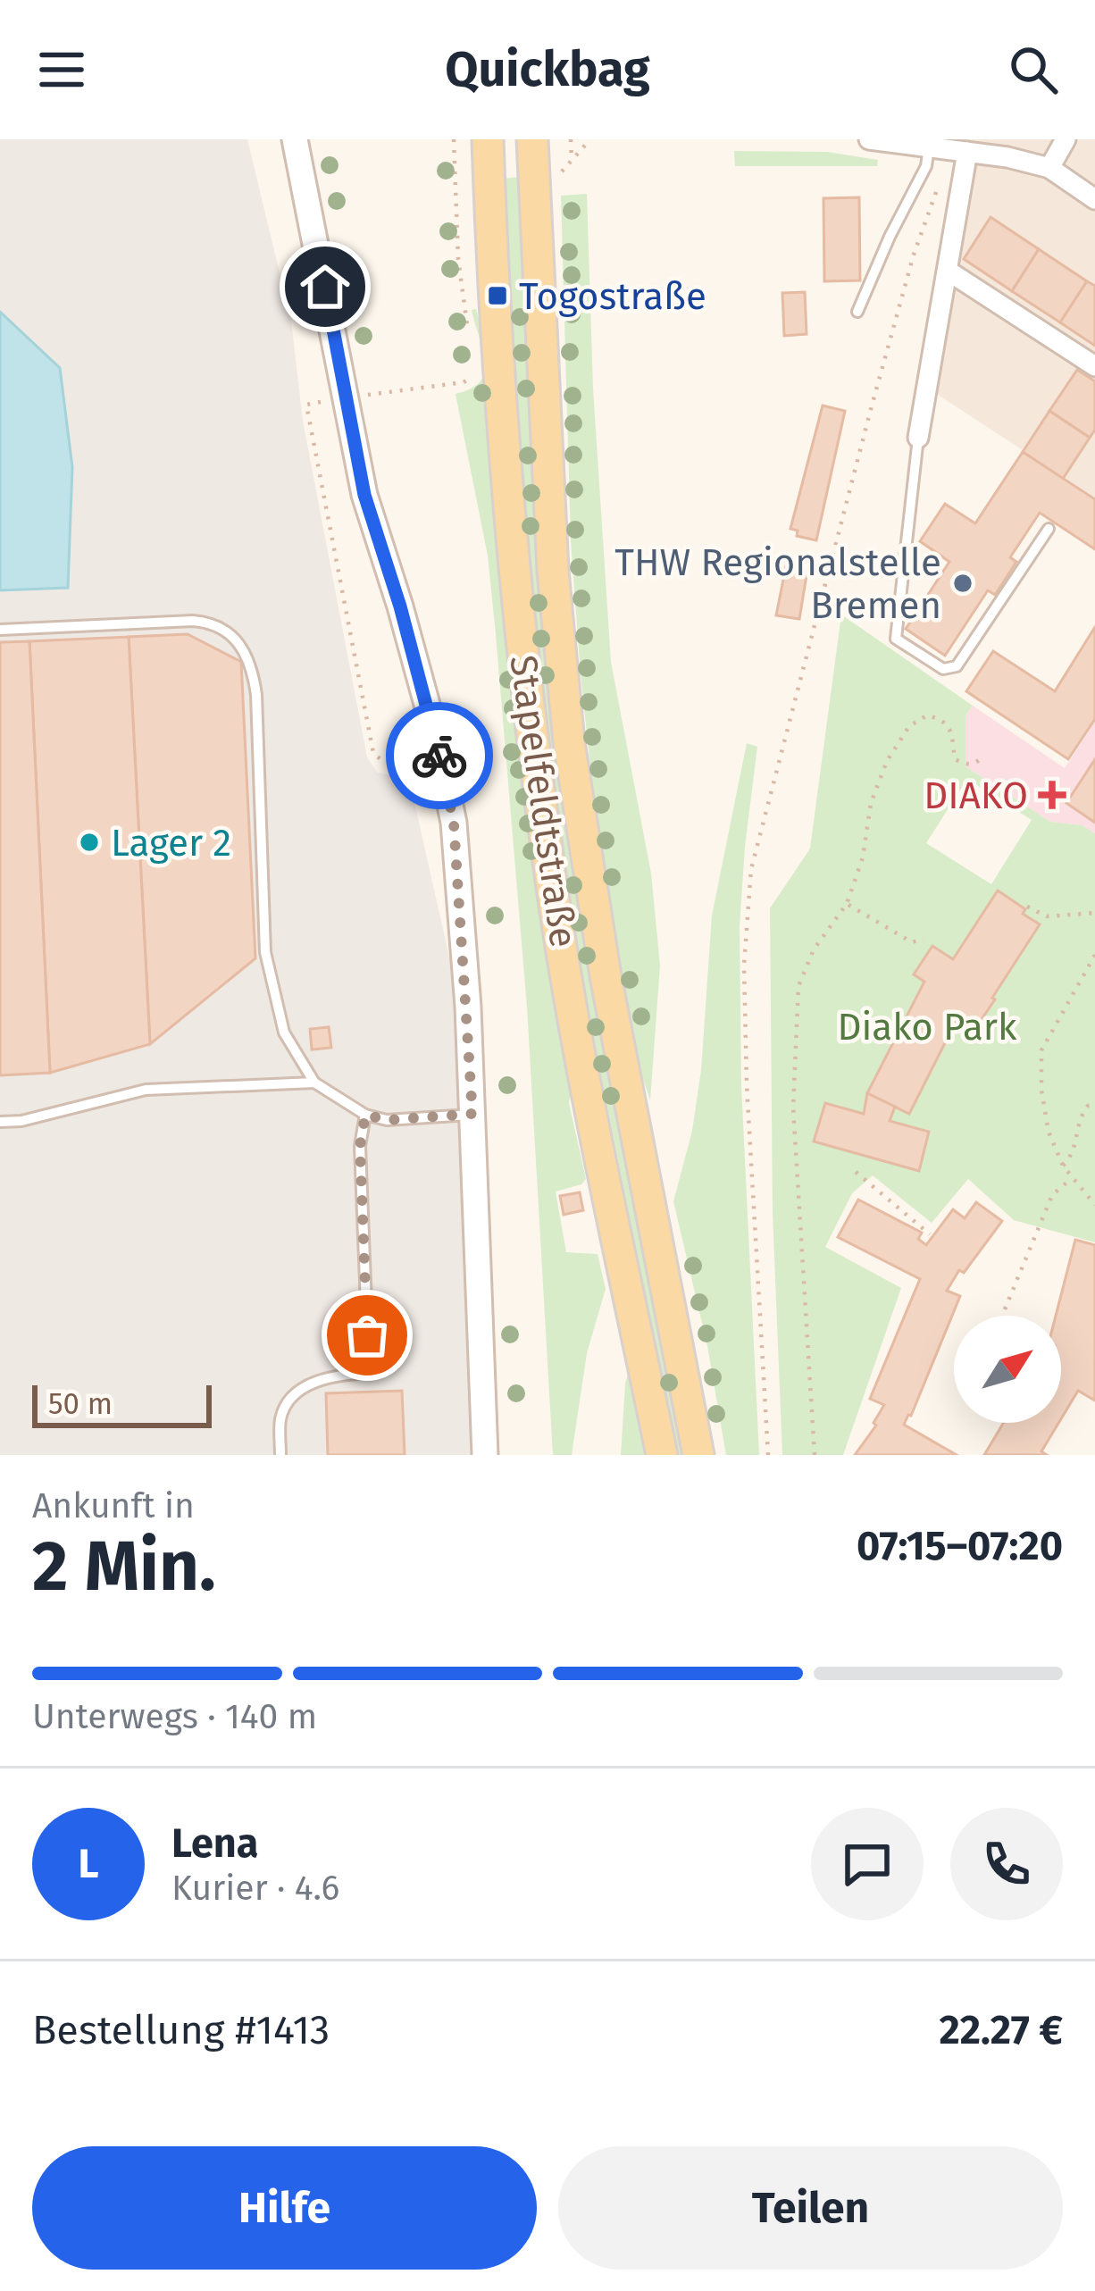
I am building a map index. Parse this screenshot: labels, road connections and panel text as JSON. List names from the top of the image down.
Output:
{
  "streets": {
    "main road": ["Stapelfeldtstraße"]
  },
  "parks": ["Diako Park"],
  "places": {
    "transit": ["Togostraße"],
    "other": ["THW Regionalstelle Bremen", "Lager 2"],
    "health": ["DIAKO"]
  },
  "scale_bar": "50 m",
  "north": "top right",
  "page": {
    "header": "Quickbag",
    "scale": "50 m",
    "heading": ["2 Min.", "Ankunft in", "07:15–07:20"],
    "panel": [
      "Lena",
      "Kurier · 4.6",
      "Bestellung #1413",
      "22.27 €"
    ],
    "bar": "Unterwegs · 140 m",
    "round": "L",
    "buttons": ["Hilfe", "Teilen"]
  }
}
